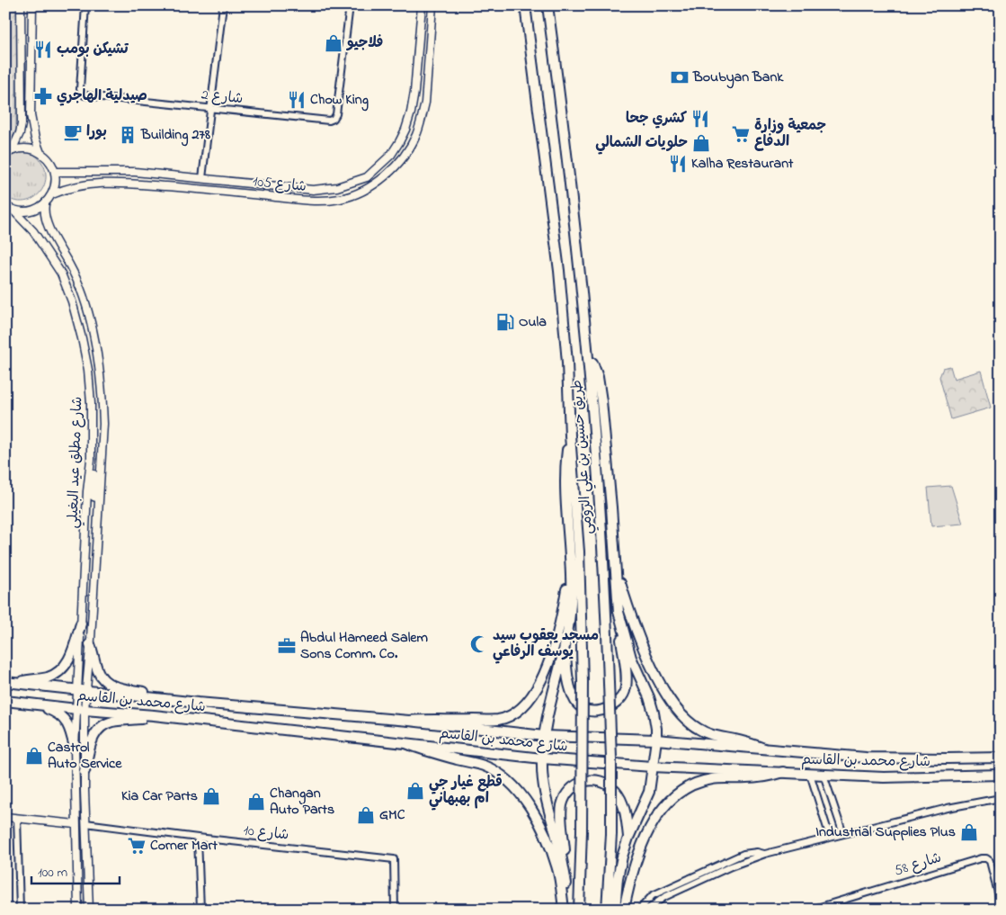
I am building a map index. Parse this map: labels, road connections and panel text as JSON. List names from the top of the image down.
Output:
{
  "streets": {
    "main road": ["طريق حسين بن علي الرومي", "شارع محمد بن القاسم"],
    "street": [
      "شارع 2",
      "شارع 105",
      "شارع مطلق عيد البغيلي",
      "شارع 10",
      "شارع 58"
    ]
  },
  "crossings": [
    ["شارع مطلق عيد البغيلي", "شارع محمد بن القاسم"]
  ],
  "places": {
    "shop": [
      "فلاجيو",
      "حلويات الشمالي",
      "Castrol Auto Service",
      "قطع غيار جي ام بهبهاني",
      "Kia Car Parts",
      "Changan Auto Parts",
      "GMC",
      "Industrial Supplies Plus"
    ],
    "restaurant": [
      "تشيكن بومب",
      "Chow King",
      "كشري جحا",
      "Kalha Restaurant"
    ],
    "bank": ["Boubyan Bank"],
    "pharmacy": ["صيدلية الهاجري"],
    "cafe": ["بورا"],
    "supermarket": ["جمعية وزارة الدفاع", "Corner Mart"],
    "building": ["Building 278"],
    "fuel station": ["Oula"],
    "mosque": ["مسجد يعقوب سيد يوسف الرفاعي"],
    "office": ["Abdul Hameed Salem Sons Comm. Co."]
  },
  "scale_bar": "100 m"
}
